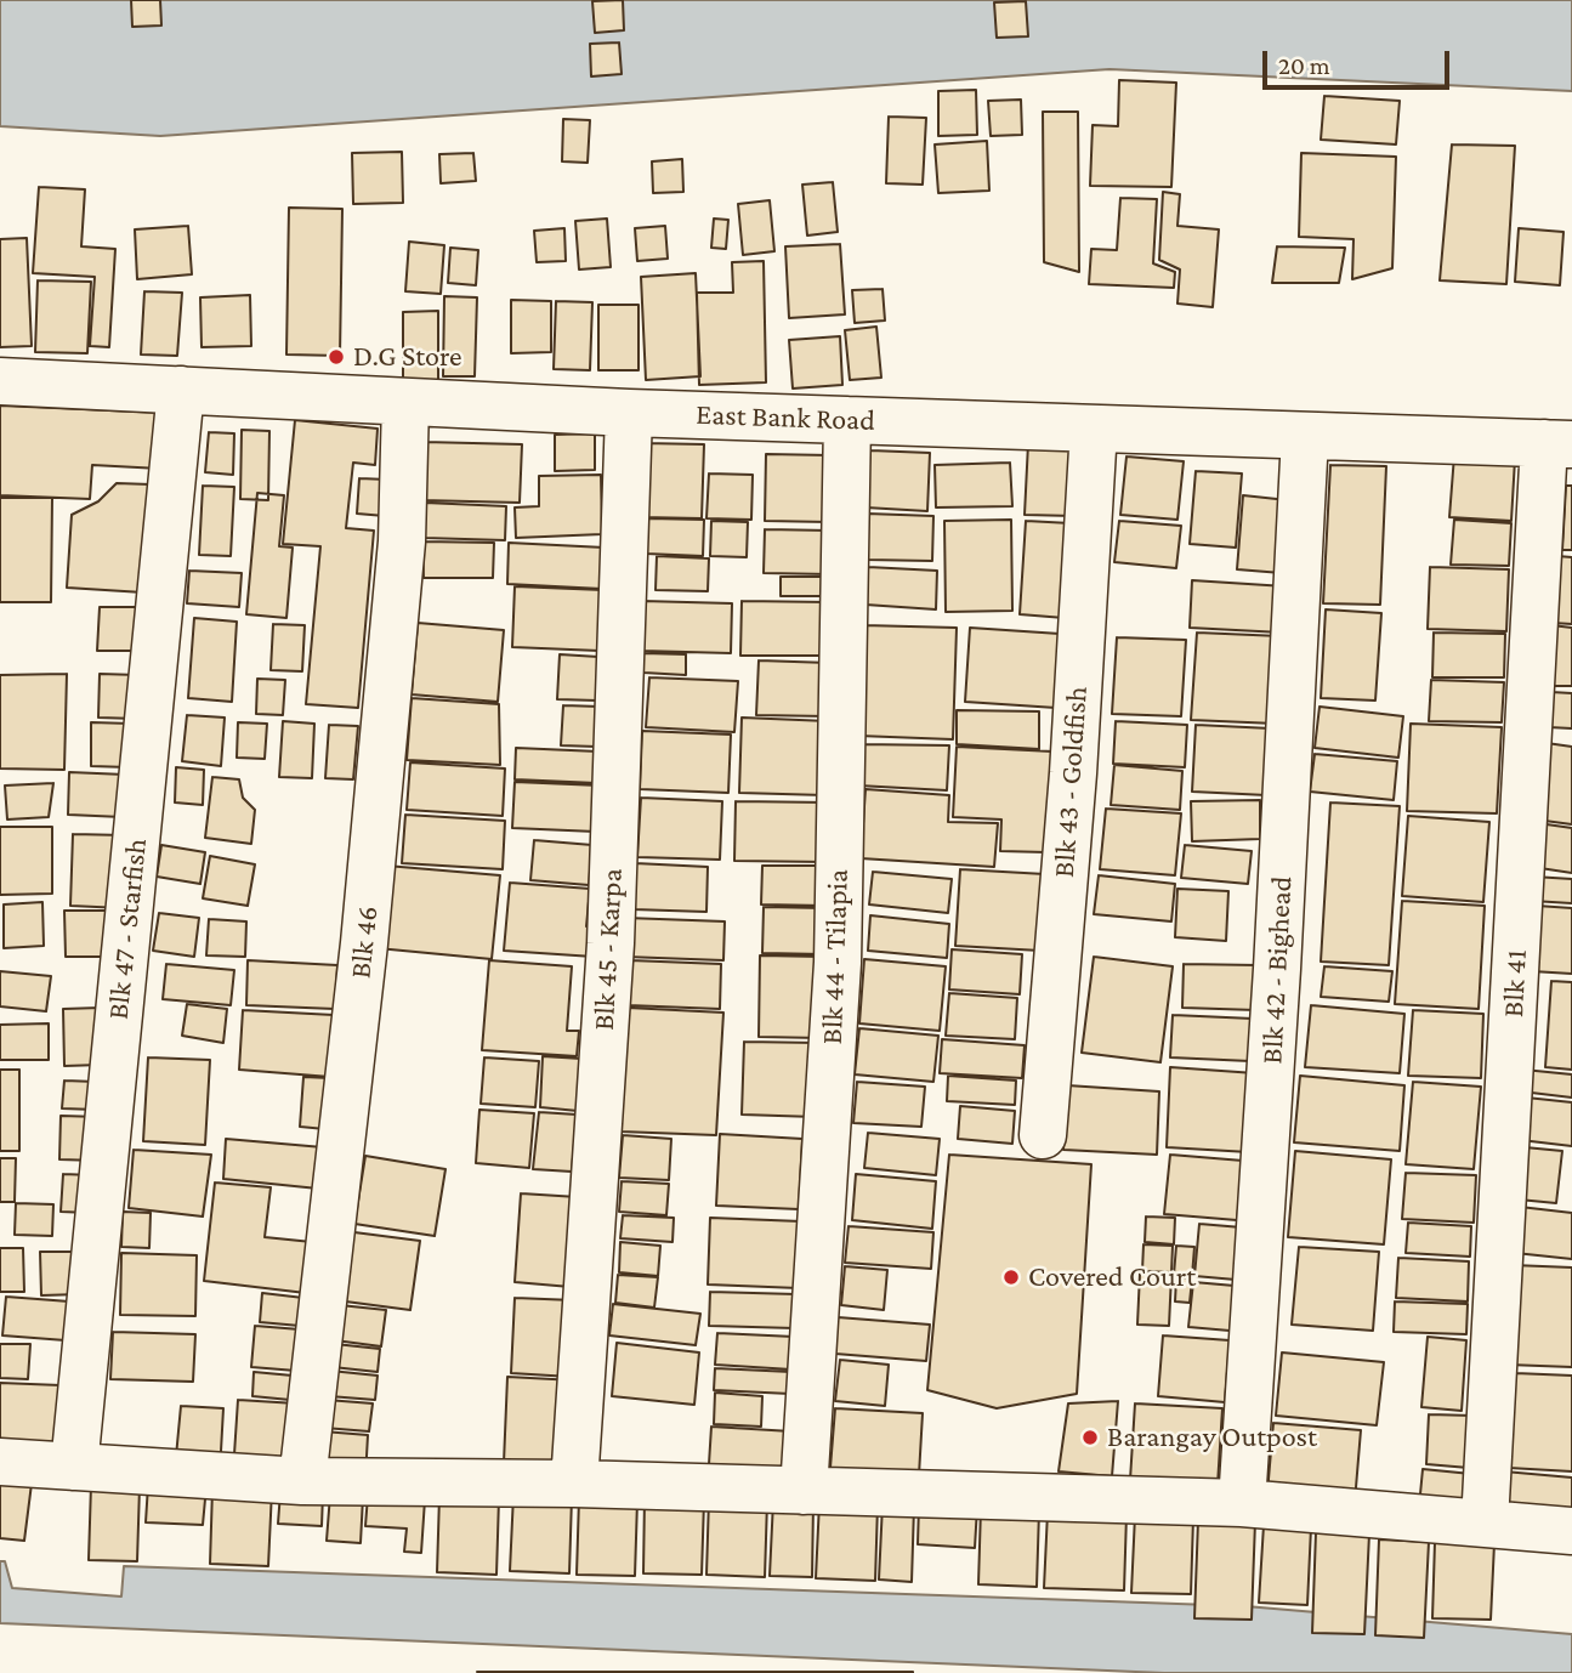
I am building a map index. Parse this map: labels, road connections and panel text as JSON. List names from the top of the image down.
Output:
{
  "streets": {
    "street": [
      "East Bank Road",
      "Blk 43 - Goldfish",
      "Blk 47 - Starfish",
      "Blk 46",
      "Blk 45 - Karpa",
      "Blk 44 - Tilapia",
      "Blk 42 - Bighead",
      "Blk 41"
    ]
  },
  "crossings": [
    ["East Bank Road", "Blk 43 - Goldfish"],
    ["East Bank Road", "Blk 47 - Starfish"],
    ["East Bank Road", "Blk 46"],
    ["East Bank Road", "Blk 45 - Karpa"],
    ["East Bank Road", "Blk 44 - Tilapia"],
    ["East Bank Road", "Blk 42 - Bighead"],
    ["East Bank Road", "Blk 41"]
  ],
  "places": ["D.G Store", "Covered Court", "Barangay Outpost"],
  "scale_bar": "20 m"
}
